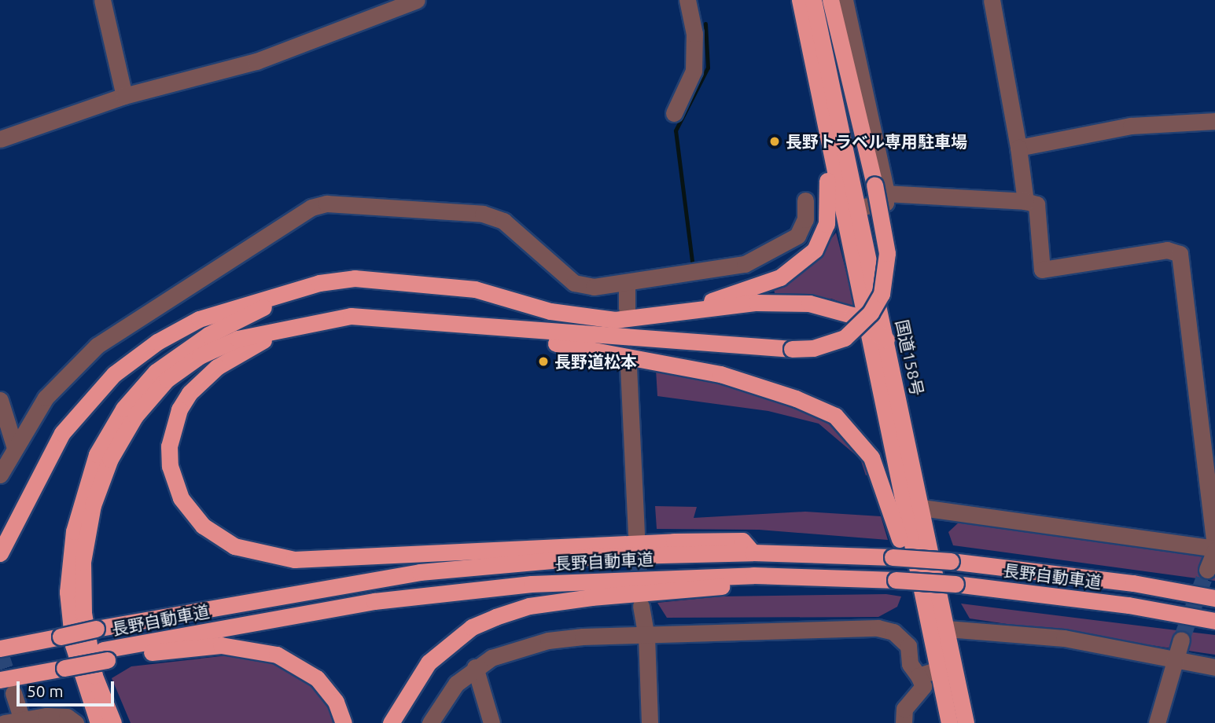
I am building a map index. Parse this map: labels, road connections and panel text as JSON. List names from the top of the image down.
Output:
{
  "streets": {
    "highway": ["国道158号", "長野自動車道"]
  },
  "places": ["長野トラベル専用駐車場", "長野道松本"],
  "scale_bar": "50 m"
}
